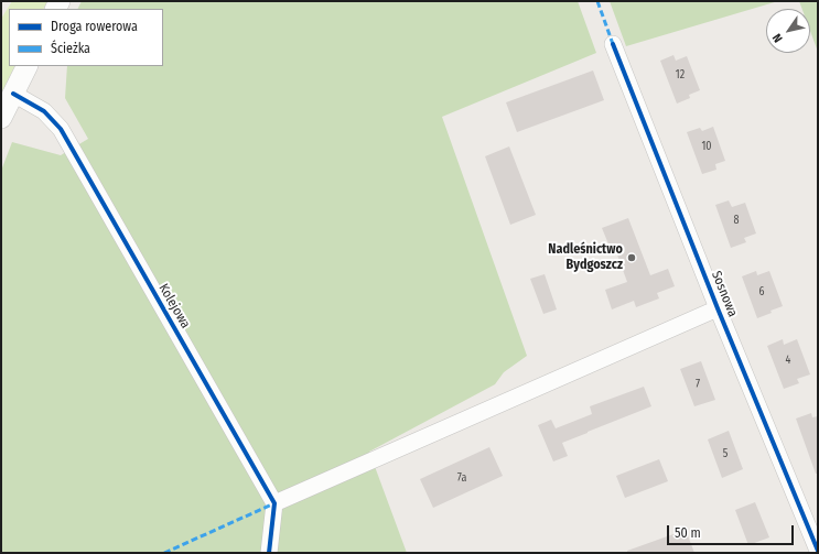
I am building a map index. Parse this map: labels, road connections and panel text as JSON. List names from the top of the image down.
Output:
{
  "streets": {
    "street": ["Sosnowa", "Kolejowa"]
  },
  "places": ["Nadleśnictwo Bydgoszcz"],
  "house_numbers": [
    "12",
    "10",
    "8",
    "6",
    "4",
    "7",
    "5",
    "7a"
  ],
  "legend": ["Droga rowerowa", "Ścieżka"],
  "scale_bar": "50 m",
  "north": "bottom left"
}
